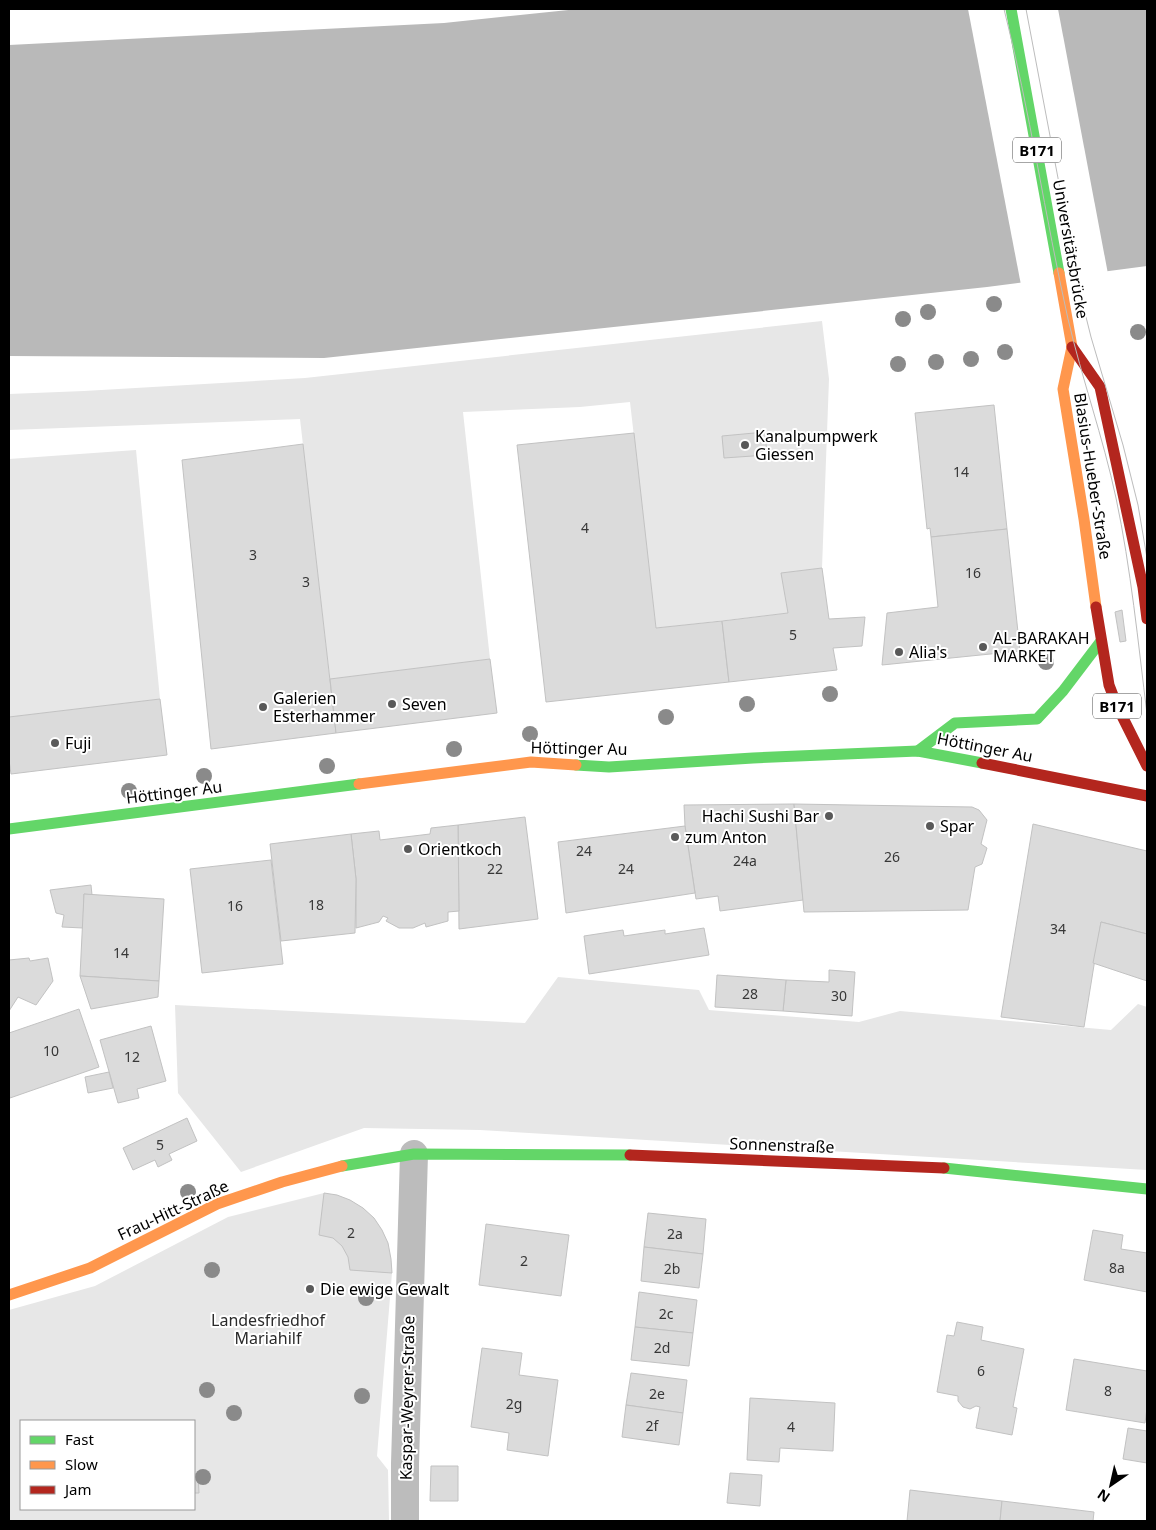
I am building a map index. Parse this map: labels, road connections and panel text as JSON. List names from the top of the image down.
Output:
{
  "streets": {
    "street": [
      "B171",
      "Universitätsbrücke",
      "Blasius-Hueber-Straße",
      "Höttinger Au",
      "Sonnenstraße",
      "Frau-Hitt-Straße",
      "Kaspar-Weyrer-Straße"
    ]
  },
  "crossings": [
    ["Universitätsbrücke", "Blasius-Hueber-Straße"],
    ["Sonnenstraße", "Frau-Hitt-Straße"],
    ["Sonnenstraße", "Kaspar-Weyrer-Straße"],
    ["Frau-Hitt-Straße", "Kaspar-Weyrer-Straße"]
  ],
  "parks": ["Landesfriedhof Mariahilf"],
  "places": [
    "Kanalpumpwerk Giessen",
    "AL-BARAKAH MARKET",
    "Alia's",
    "Seven",
    "Galerien Esterhammer",
    "Fuji",
    "Hachi Sushi Bar",
    "Spar",
    "zum Anton",
    "Orientkoch",
    "Die ewige Gewalt"
  ],
  "house_numbers": [
    "14",
    "4",
    "3",
    "16",
    "3",
    "5",
    "24",
    "26",
    "24a",
    "22",
    "24",
    "18",
    "16",
    "34",
    "14",
    "28",
    "30",
    "10",
    "12",
    "5",
    "2",
    "2a",
    "2",
    "8a",
    "2b",
    "2c",
    "2d",
    "6",
    "8",
    "2e",
    "2g",
    "2f",
    "4"
  ],
  "legend": ["Fast", "Slow", "Jam"],
  "north": "bottom left"
}
